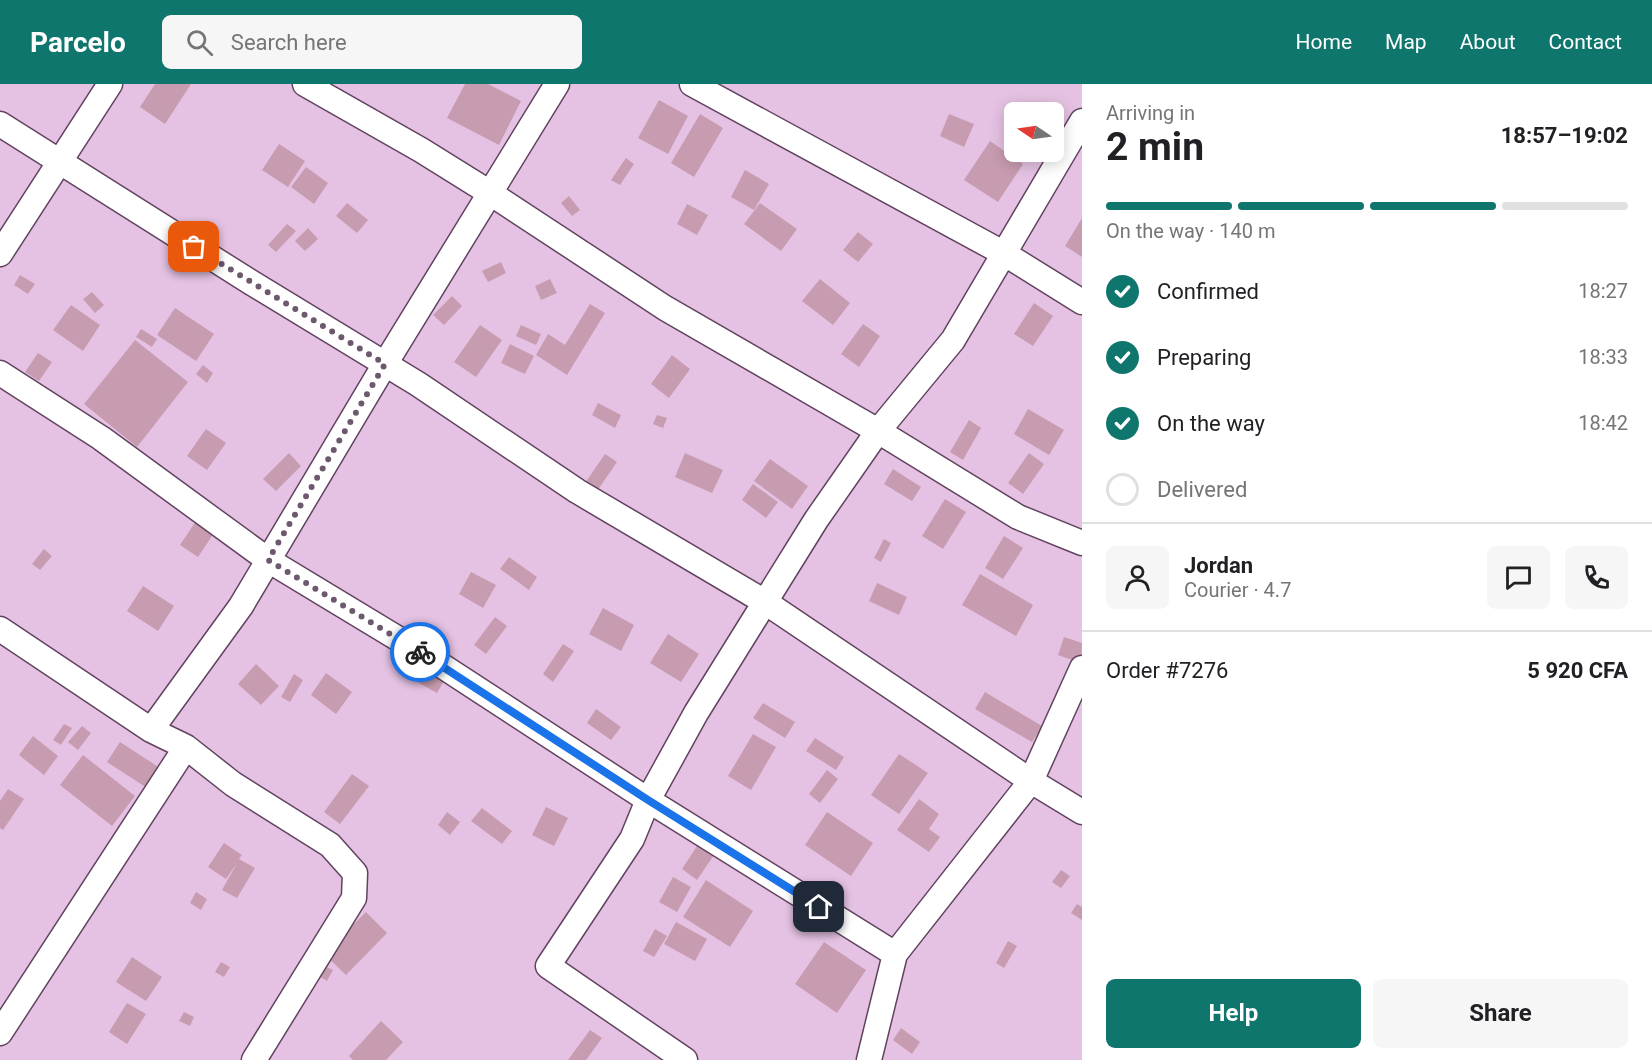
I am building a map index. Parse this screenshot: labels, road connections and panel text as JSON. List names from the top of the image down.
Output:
{
  "north": "left",
  "page": {
    "header": "Parcelo",
    "search": "Search here",
    "nav": [
      "Home",
      "Map",
      "About",
      "Contact"
    ],
    "heading": ["2 min", "Arriving in", "18:57–19:02"],
    "panel": [
      "Jordan",
      "Courier · 4.7",
      "Order #7276",
      "5 920 CFA"
    ],
    "bar": "On the way · 140 m",
    "list": [
      ["Confirmed", "18:27"],
      ["Preparing", "18:33"],
      ["On the way", "18:42"],
      "Delivered"
    ],
    "buttons": ["Help", "Share"]
  }
}
